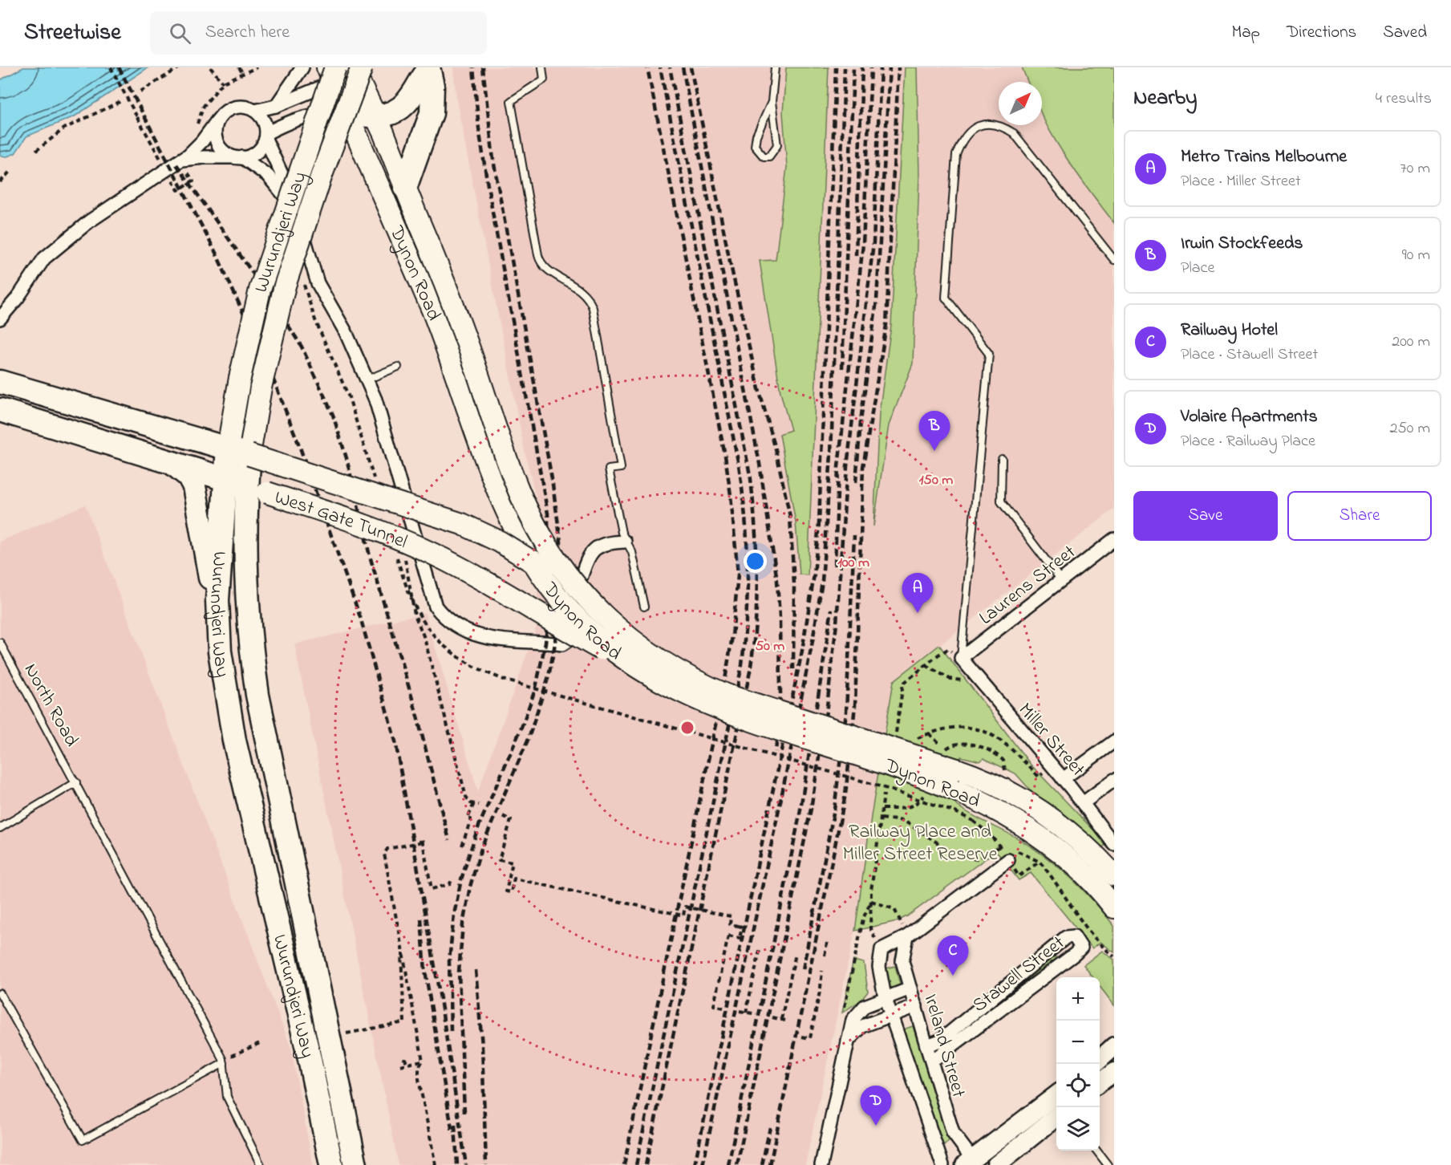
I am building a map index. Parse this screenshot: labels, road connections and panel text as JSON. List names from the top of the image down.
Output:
{
  "streets": {
    "highway": ["Wurundjeri Way", "West Gate Tunnel"],
    "main road": ["Dynon Road"],
    "street": [
      "Laurens Street",
      "Miller Street",
      "Stawell Street",
      "Ireland Street"
    ],
    "lane": ["North Road"]
  },
  "crossings": [
    ["Wurundjeri Way", "Dynon Road"],
    ["Wurundjeri Way", "West Gate Tunnel"],
    ["Dynon Road", "West Gate Tunnel"],
    ["Laurens Street", "Miller Street"],
    ["Stawell Street", "Ireland Street"]
  ],
  "parks": ["Railway Place and Miller Street Reserve"],
  "north": "top right",
  "page": {
    "header": "Streetwise",
    "search": "Search here",
    "nav": ["Map", "Directions", "Saved"],
    "heading": ["Nearby", "4 results"],
    "list": [
      {
        "mark": "A",
        "name": "Metro Trains Melbourne",
        "note": "Place · Miller Street",
        "value": "70 m"
      },
      {
        "mark": "B",
        "name": "Irwin Stockfeeds",
        "note": "Place",
        "value": "90 m"
      },
      {
        "mark": "C",
        "name": "Railway Hotel",
        "note": "Place · Stawell Street",
        "value": "200 m"
      },
      {
        "mark": "D",
        "name": "Volaire Apartments",
        "note": "Place · Railway Place",
        "value": "250 m"
      }
    ],
    "pins": [
      "B",
      "A",
      "C",
      "D"
    ],
    "buttons": ["Save", "Share"],
    "map_buttons": ["+", "−"]
  },
  "rings": ["150 m", "100 m", "50 m"]
}
